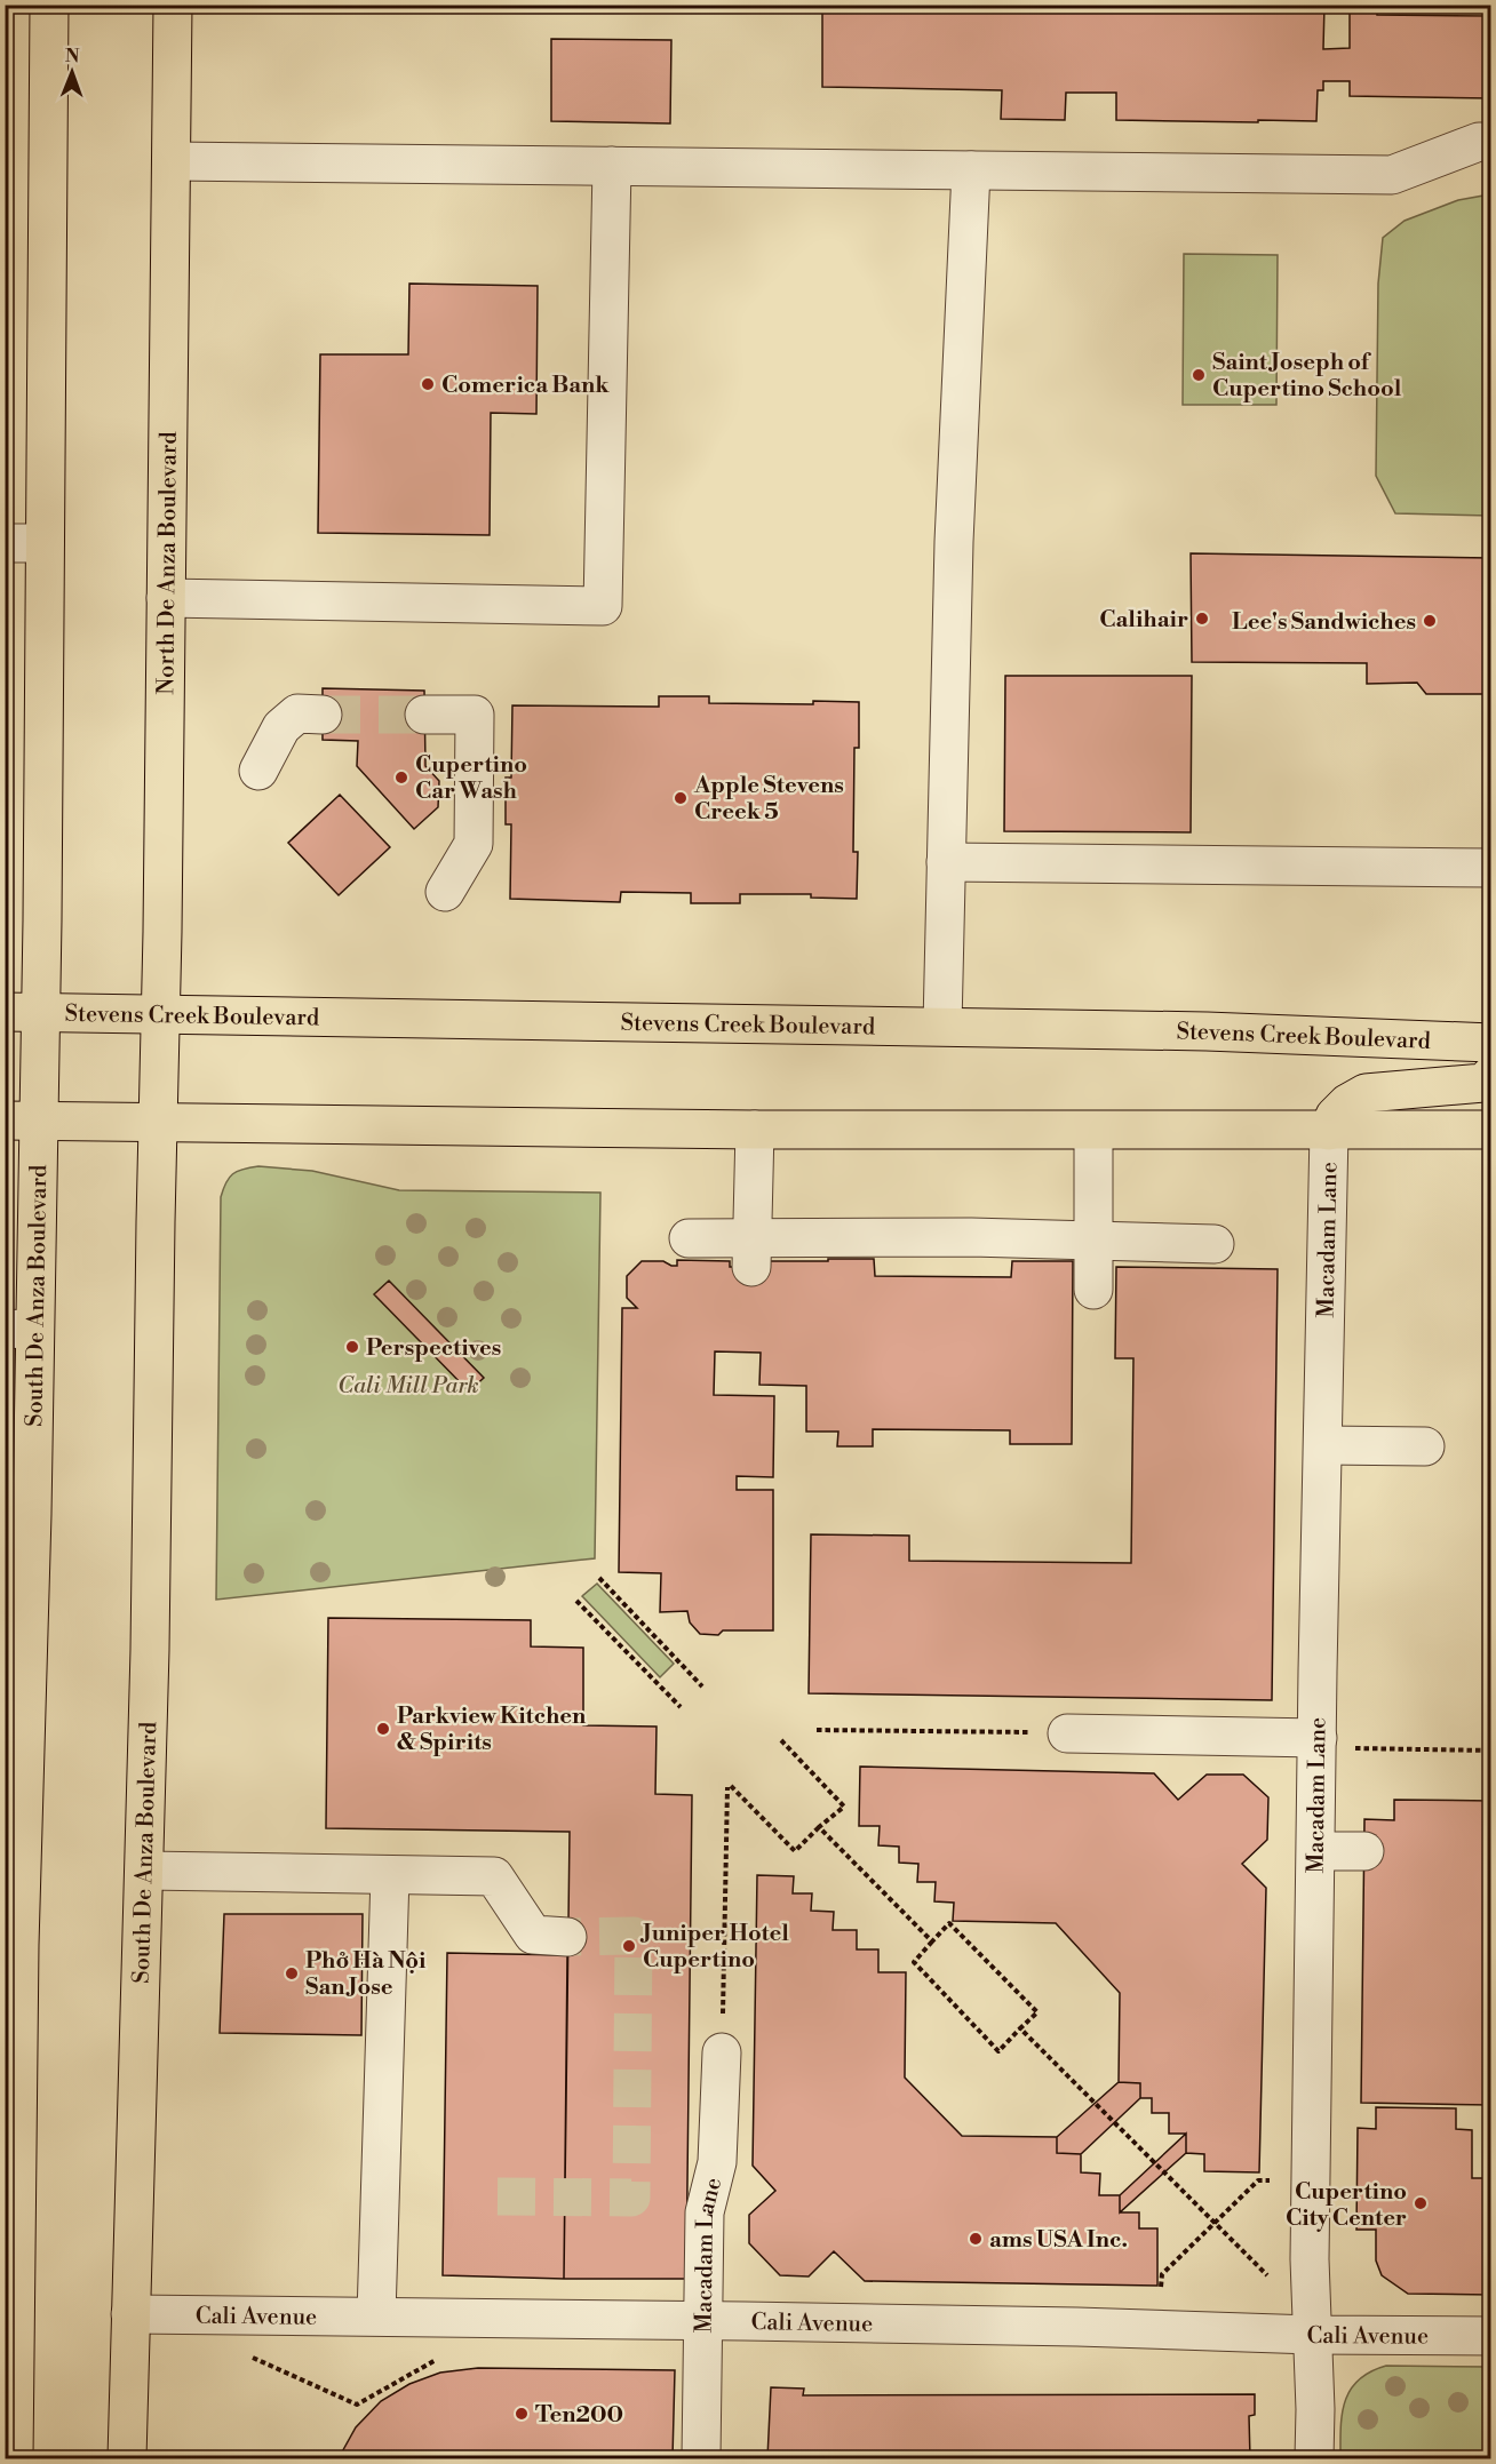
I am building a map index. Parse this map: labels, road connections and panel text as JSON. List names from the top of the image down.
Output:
{
  "streets": {
    "main road": ["North De Anza Boulevard", "Stevens Creek Boulevard", "South De Anza Boulevard"],
    "lane": ["Macadam Lane", "Cali Avenue"]
  },
  "crossings": [
    ["North De Anza Boulevard", "Stevens Creek Boulevard"],
    ["North De Anza Boulevard", "South De Anza Boulevard"],
    ["Macadam Lane", "Cali Avenue"],
    ["South De Anza Boulevard", "Cali Avenue"]
  ],
  "parks": ["Cali Mill Park"],
  "places": [
    "Saint Joseph of Cupertino School",
    "Comerica Bank",
    "Calihair",
    "Lee's Sandwiches",
    "Cupertino Car Wash",
    "Apple Stevens Creek 5",
    "Perspectives",
    "Parkview Kitchen & Spirits",
    "Juniper Hotel Cupertino",
    "Phở Hà Nội San Jose",
    "Cupertino City Center",
    "ams USA Inc.",
    "Ten200"
  ],
  "north": "top"
}
